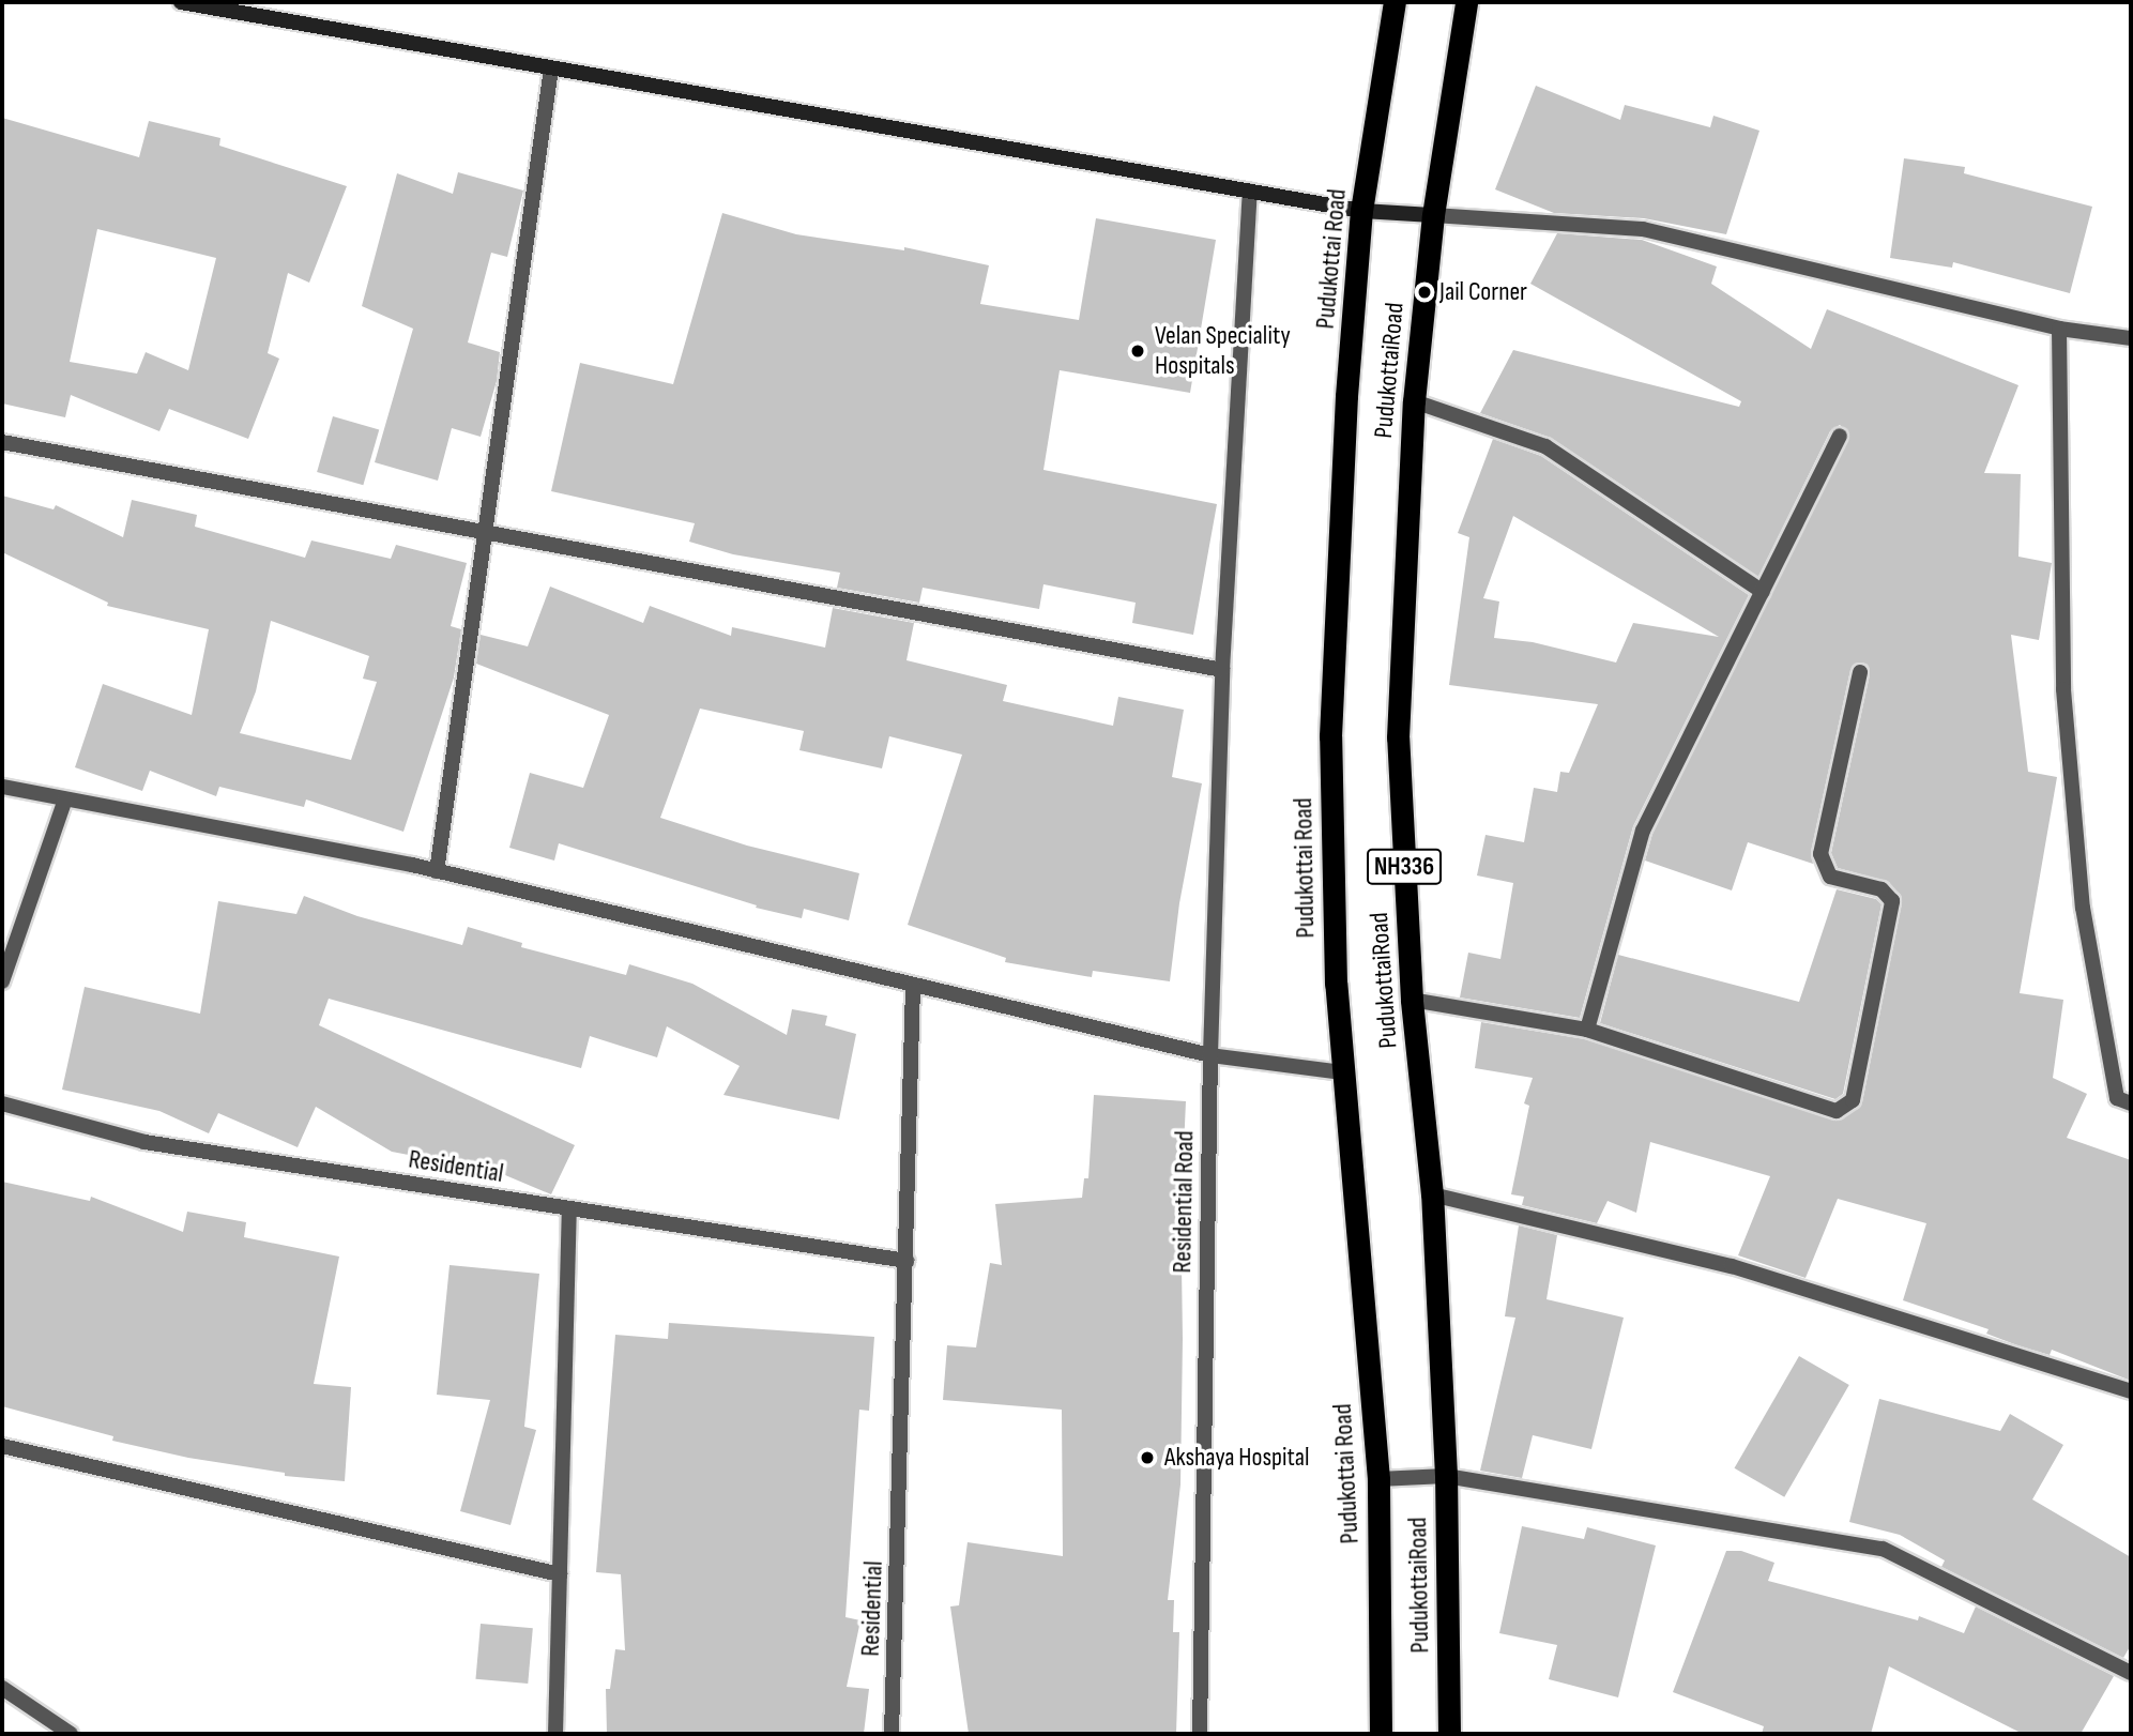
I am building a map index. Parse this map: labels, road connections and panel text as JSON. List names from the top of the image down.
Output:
{
  "streets": {
    "highway": ["Pudukottai Road", "PudukottaiRoad", "NH336"],
    "street": ["Residential", "Residential Road"]
  },
  "places": ["Jail Corner", "Velan Speciality Hospitals", "Akshaya Hospital"]
}
